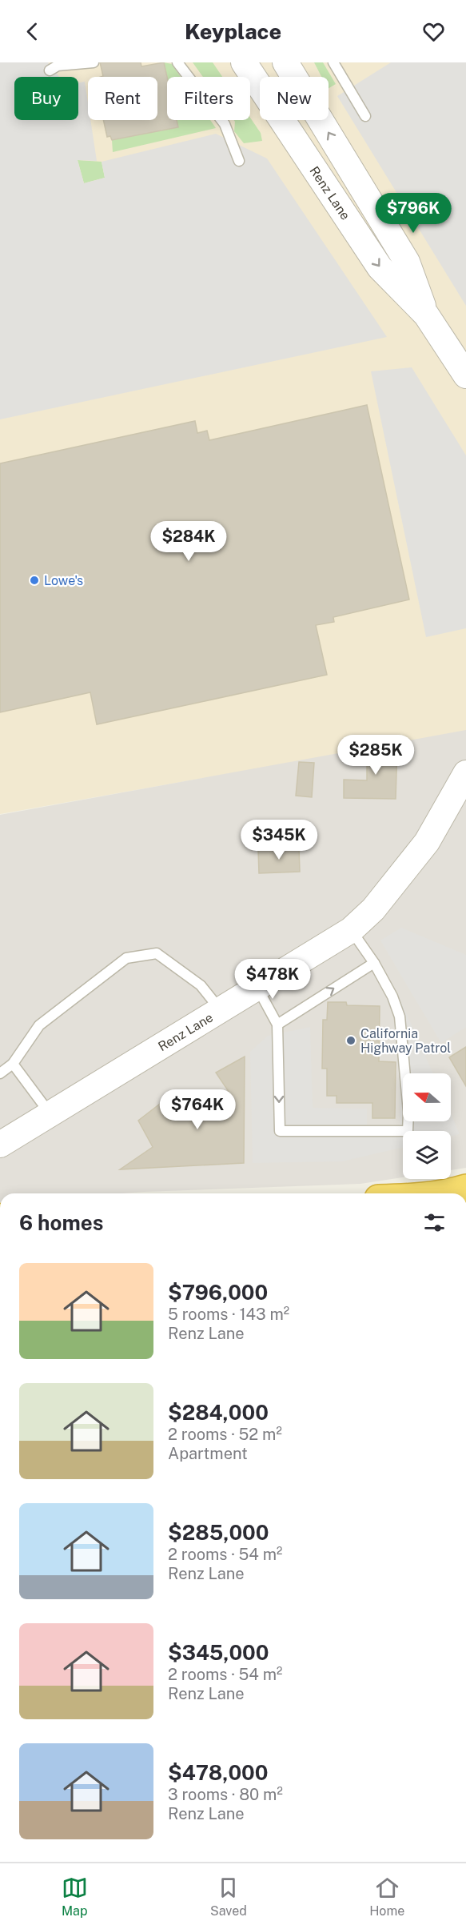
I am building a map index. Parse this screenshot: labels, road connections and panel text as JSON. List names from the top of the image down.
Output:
{
  "streets": {
    "street": ["Renz Lane"]
  },
  "places": ["Lowe's", "California Highway Patrol"],
  "north": "left",
  "page": {
    "header": "Keyplace",
    "chip": [
      "Buy",
      "Rent",
      "Filters",
      "New"
    ],
    "price": [
      "$796K",
      "$284K",
      "$285K",
      "$345K",
      "$478K",
      "$764K"
    ],
    "heading": "6 homes",
    "list": [
      {
        "name": "$796,000",
        "note": "5 rooms · 143 m² · Renz Lane"
      },
      {
        "name": "$284,000",
        "note": "2 rooms · 52 m² · Apartment"
      },
      {
        "name": "$285,000",
        "note": "2 rooms · 54 m² · Renz Lane"
      },
      {
        "name": "$345,000",
        "note": "2 rooms · 54 m² · Renz Lane"
      },
      {
        "name": "$478,000",
        "note": "3 rooms · 80 m² · Renz Lane"
      }
    ],
    "tabs": ["Map", "Saved", "Home"]
  }
}
